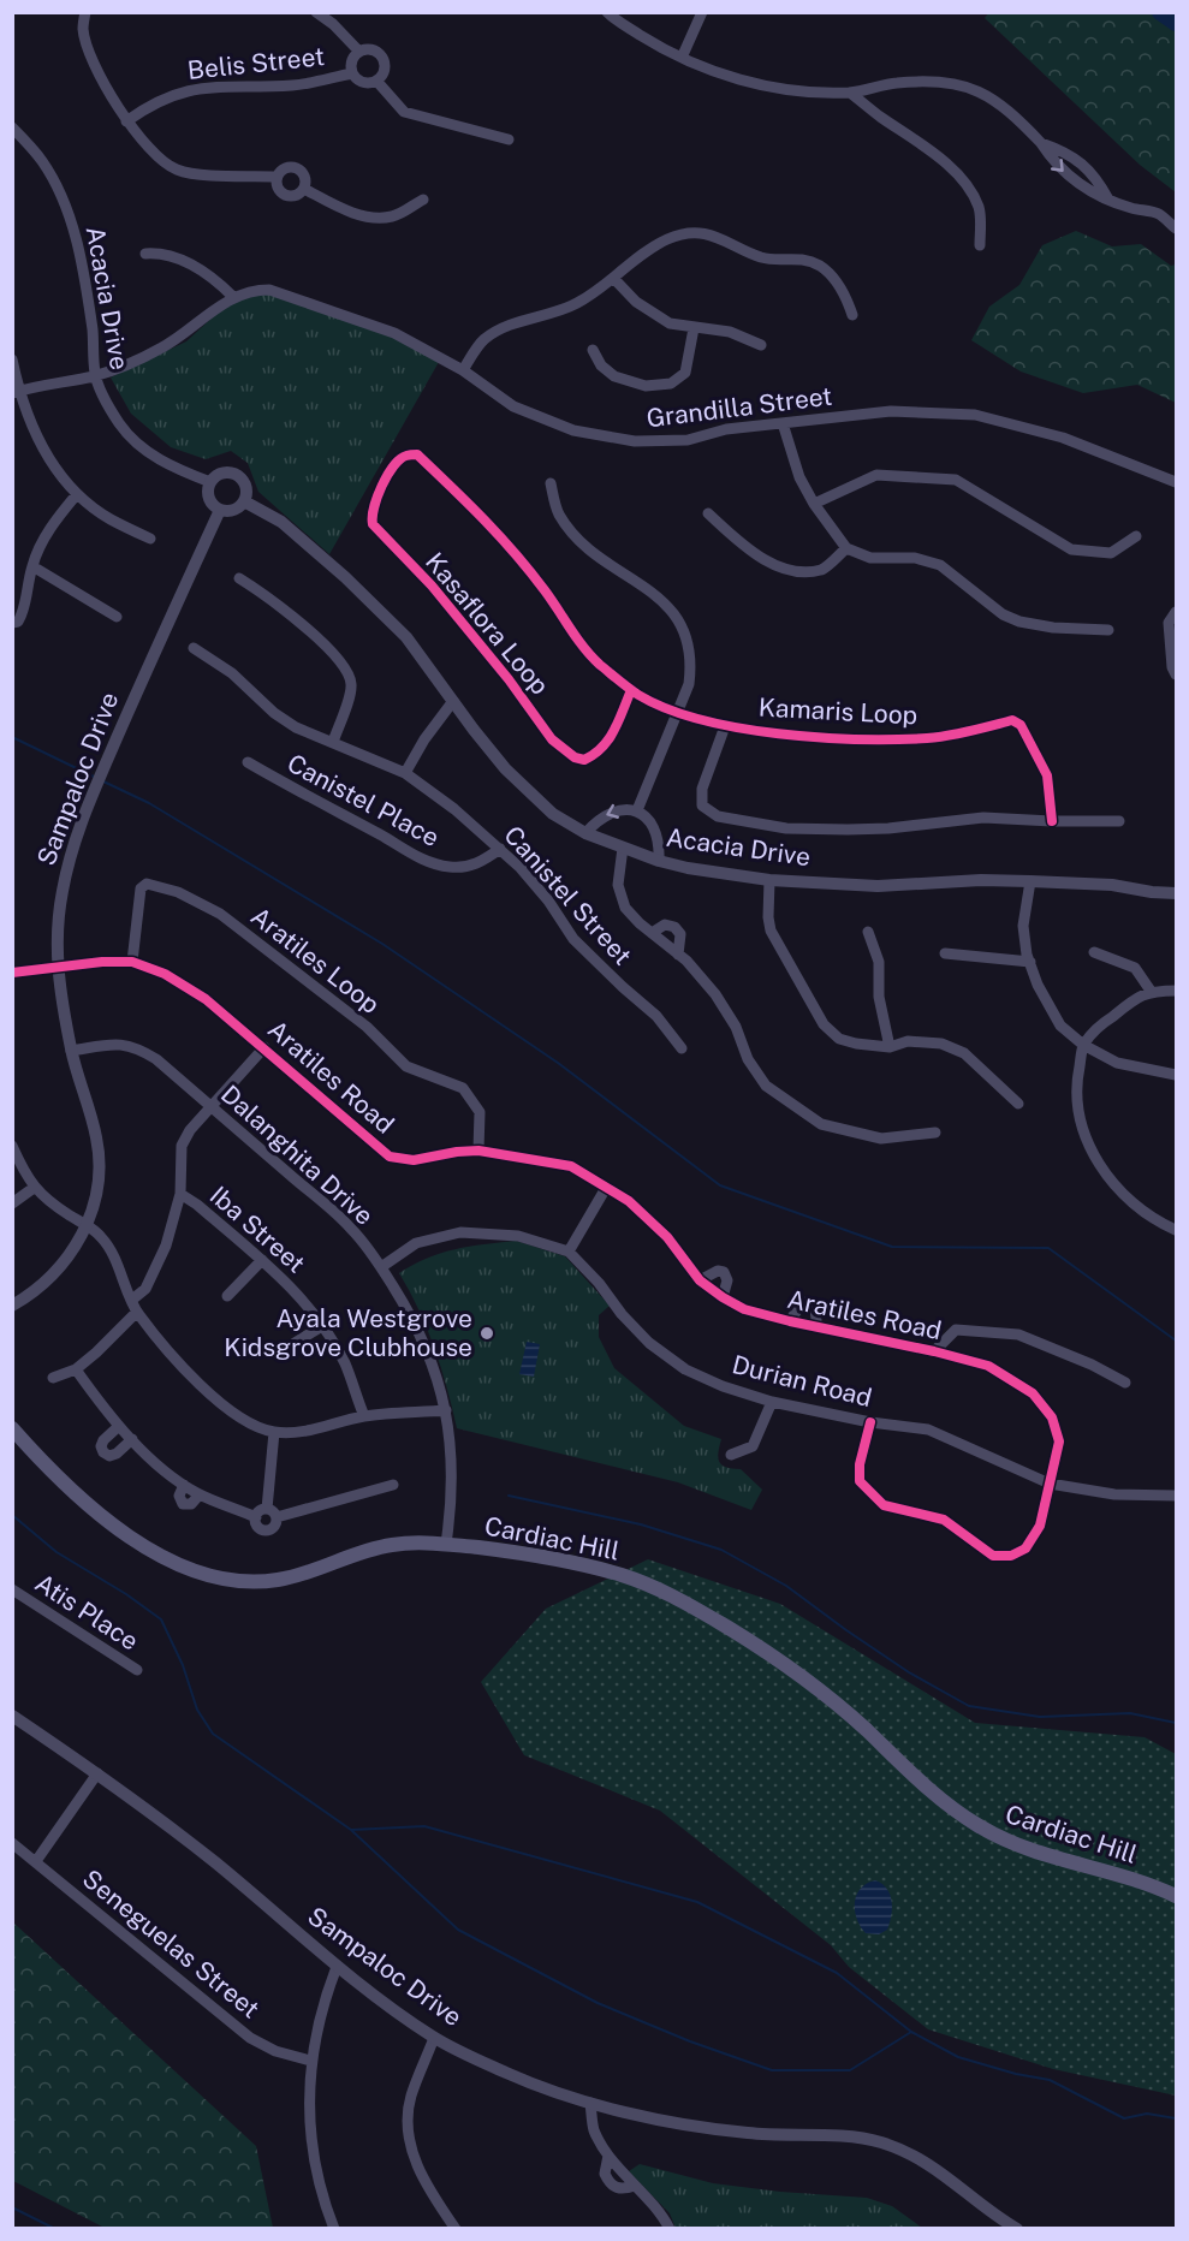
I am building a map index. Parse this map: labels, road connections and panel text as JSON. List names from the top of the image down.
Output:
{
  "streets": {
    "main road": ["Cardiac Hill"],
    "street": [
      "Belis Street",
      "Acacia Drive",
      "Grandilla Street",
      "Kasaflora Loop",
      "Kamaris Loop",
      "Sampaloc Drive",
      "Canistel Place",
      "Canistel Street",
      "Aratiles Loop",
      "Aratiles Road",
      "Dalanghita Drive",
      "Iba Street",
      "Durian Road",
      "Atis Place",
      "Seneguelas Street"
    ]
  },
  "crossings": [
    ["Acacia Drive", "Grandilla Street"],
    ["Acacia Drive", "Sampaloc Drive"],
    ["Kasaflora Loop", "Kamaris Loop"],
    ["Sampaloc Drive", "Aratiles Road"],
    ["Sampaloc Drive", "Dalanghita Drive"],
    ["Canistel Place", "Canistel Street"],
    ["Aratiles Loop", "Aratiles Road"],
    ["Aratiles Road", "Durian Road"],
    ["Dalanghita Drive", "Cardiac Hill"]
  ],
  "places": ["Ayala Westgrove Kidsgrove Clubhouse"]
}
